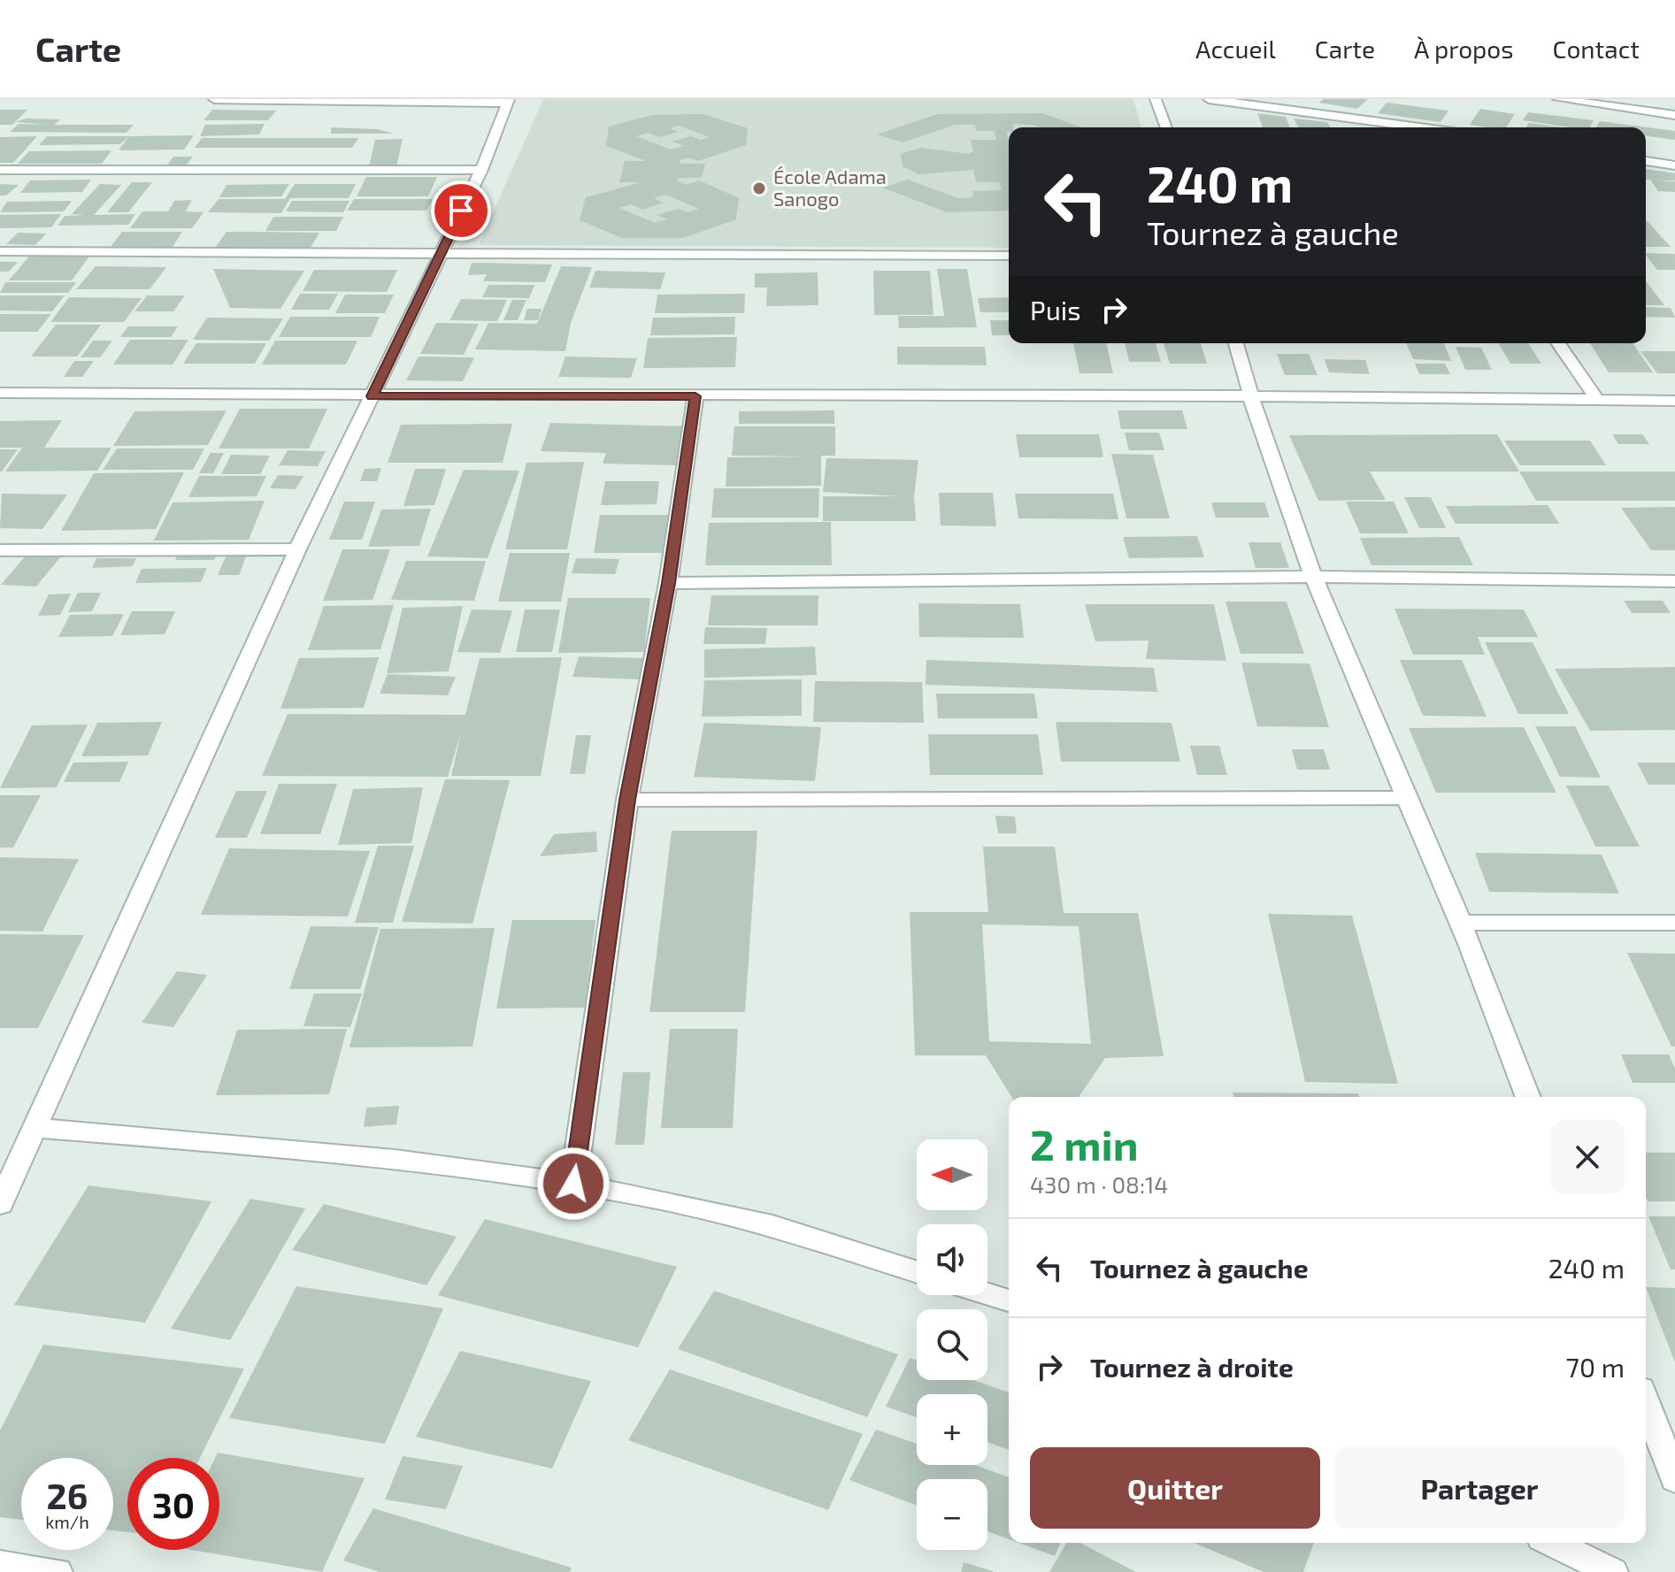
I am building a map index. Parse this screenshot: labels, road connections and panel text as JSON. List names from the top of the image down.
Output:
{
  "places": ["École Adama Sanogo"],
  "north": "left",
  "page": {
    "header": "Carte",
    "nav": [
      "Accueil",
      "Carte",
      "À propos",
      "Contact"
    ],
    "turn": ["240 m", "Tournez à gauche"],
    "then": "Puis",
    "heading": ["2 min", "430 m · 08:14"],
    "map_buttons": ["+", "−"],
    "list": [
      {
        "name": "Tournez à gauche",
        "value": "240 m"
      },
      {
        "name": "Tournez à droite",
        "value": "70 m"
      }
    ],
    "buttons": ["Quitter", "Partager"],
    "speed": "26 km/h",
    "limit": "30"
  }
}
